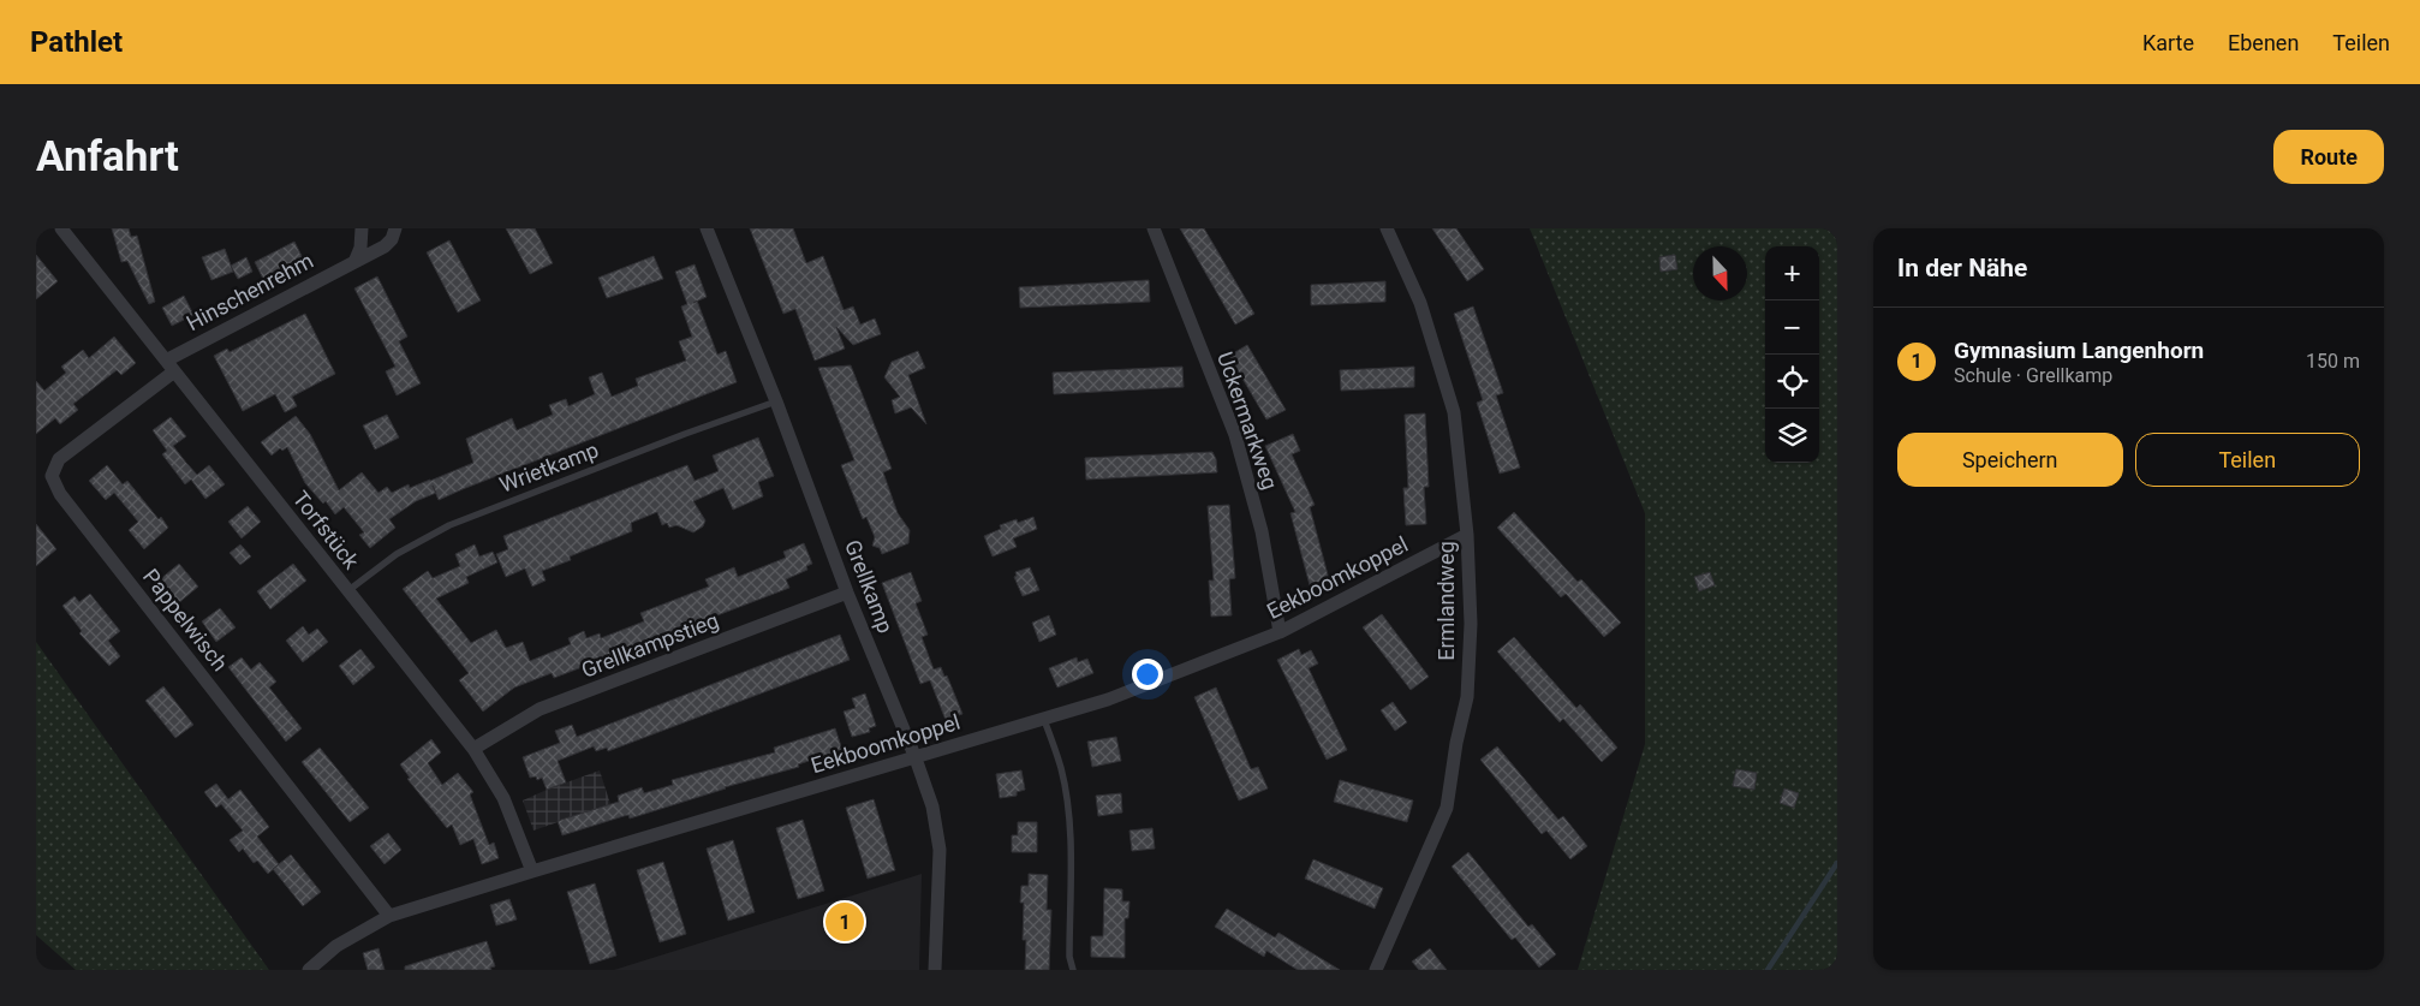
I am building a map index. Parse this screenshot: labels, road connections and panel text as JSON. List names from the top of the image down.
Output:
{
  "streets": {
    "street": [
      "Hinschenrehm",
      "Uckermarkweg",
      "Torfstück",
      "Eekboomkoppel",
      "Grellkamp",
      "Ermlandweg",
      "Pappelwisch",
      "Grellkampstieg"
    ],
    "lane": ["Wrietkamp"]
  },
  "crossings": [
    ["Hinschenrehm", "Torfstück"],
    ["Hinschenrehm", "Pappelwisch"],
    ["Uckermarkweg", "Eekboomkoppel"],
    ["Wrietkamp", "Torfstück"],
    ["Wrietkamp", "Grellkamp"],
    ["Torfstück", "Eekboomkoppel"],
    ["Torfstück", "Pappelwisch"],
    ["Torfstück", "Grellkampstieg"],
    ["Eekboomkoppel", "Grellkamp"],
    ["Eekboomkoppel", "Ermlandweg"],
    ["Eekboomkoppel", "Pappelwisch"],
    ["Grellkamp", "Grellkampstieg"]
  ],
  "north": "bottom",
  "page": {
    "header": "Pathlet",
    "nav": ["Karte", "Ebenen", "Teilen"],
    "buttons": [
      "Route",
      ["Speichern", "Teilen"]
    ],
    "title": "Anfahrt",
    "heading": "In der Nähe",
    "map_buttons": ["+", "−"],
    "list": [
      {
        "mark": "1",
        "name": "Gymnasium Langenhorn",
        "note": "Schule · Grellkamp",
        "value": "150 m"
      }
    ],
    "pins": "1"
  }
}
